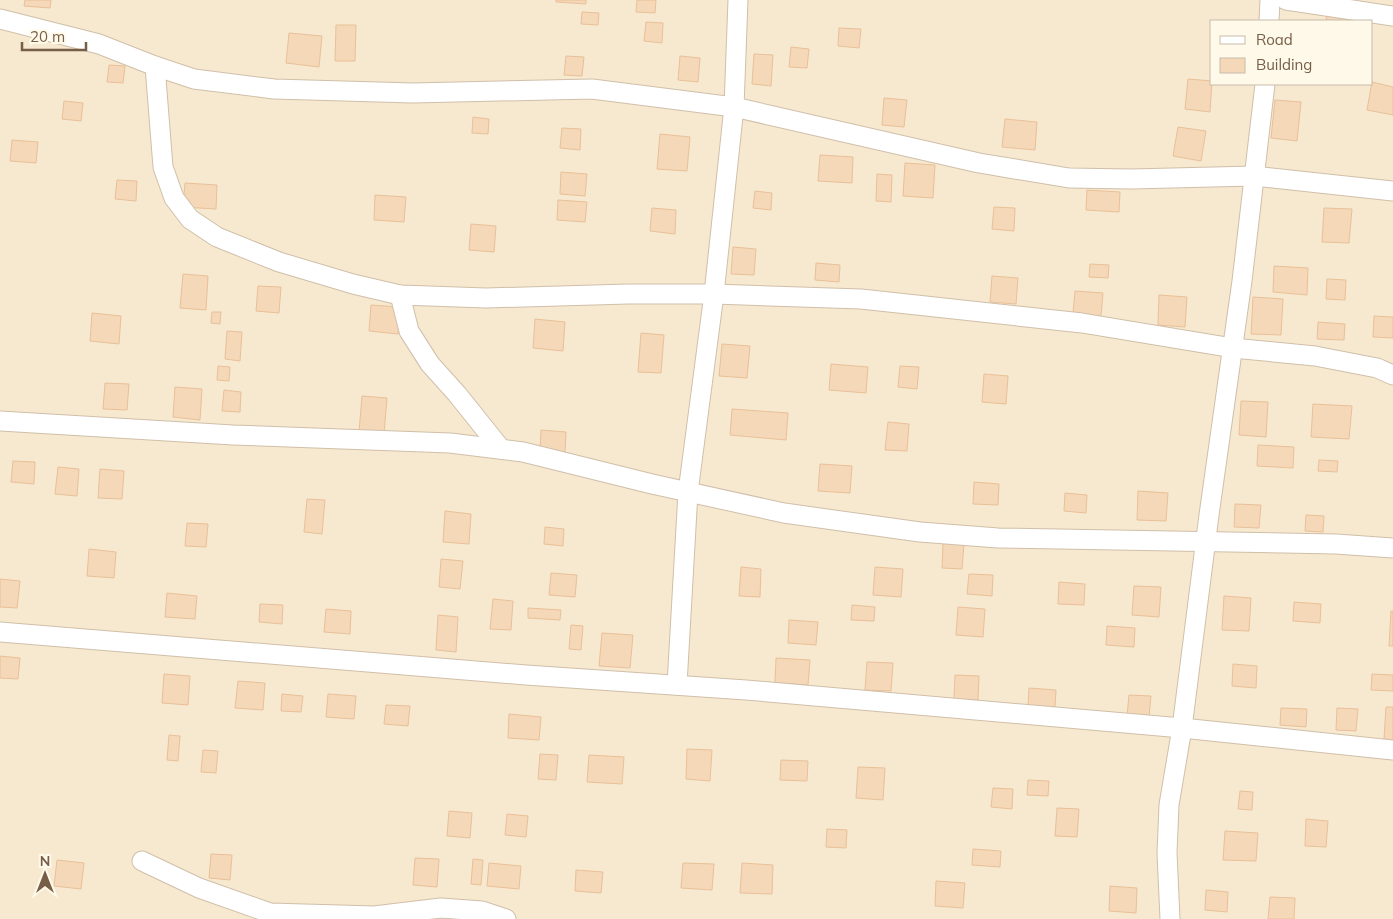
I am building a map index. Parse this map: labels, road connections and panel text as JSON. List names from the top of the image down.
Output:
{
  "legend": ["Road", "Building"],
  "scale_bar": "20 m",
  "north": "top"
}
